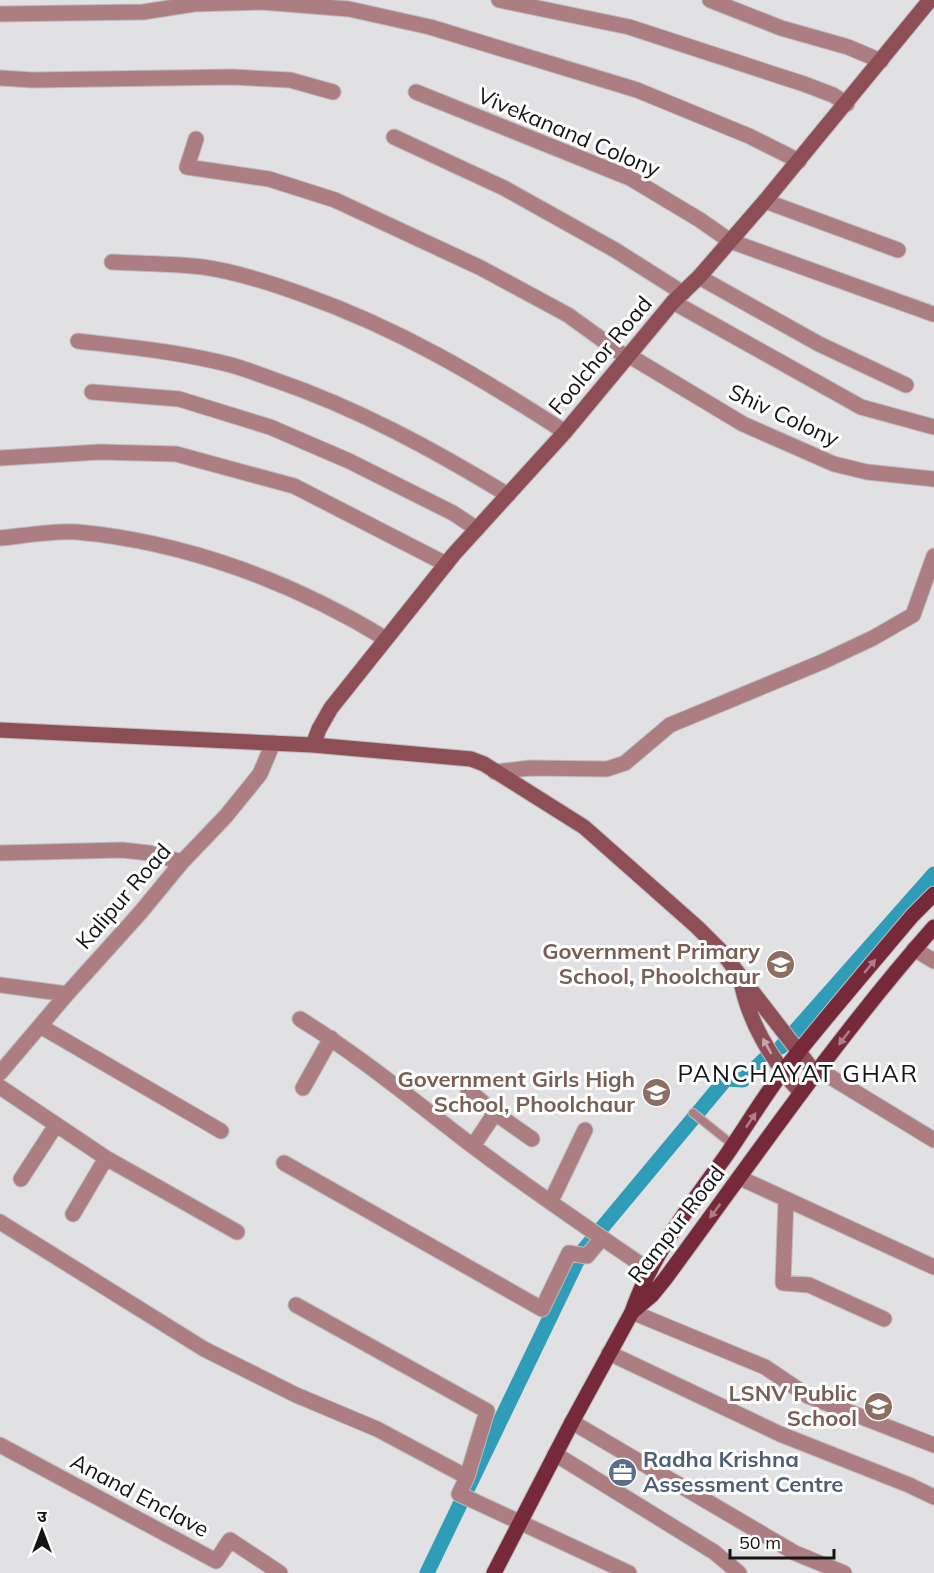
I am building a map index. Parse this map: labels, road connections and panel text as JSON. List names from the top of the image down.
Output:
{
  "streets": {
    "main road": ["Foolchor Road", "Rampur Road"],
    "street": [
      "Vivekanand Colony",
      "Shiv Colony",
      "Kalipur Road",
      "Anand Enclave"
    ]
  },
  "crossings": [
    ["Vivekanand Colony", "Foolchor Road"],
    ["Foolchor Road", "Shiv Colony"]
  ],
  "districts": ["PANCHAYAT GHAR"],
  "places": {
    "school or university": ["Government Primary School, Phoolchaur", "Government Girls High School, Phoolchaur", "LSNV Public School"],
    "office": ["Radha Krishna Assessment Centre"]
  },
  "scale_bar": "50 m",
  "north": "top"
}
